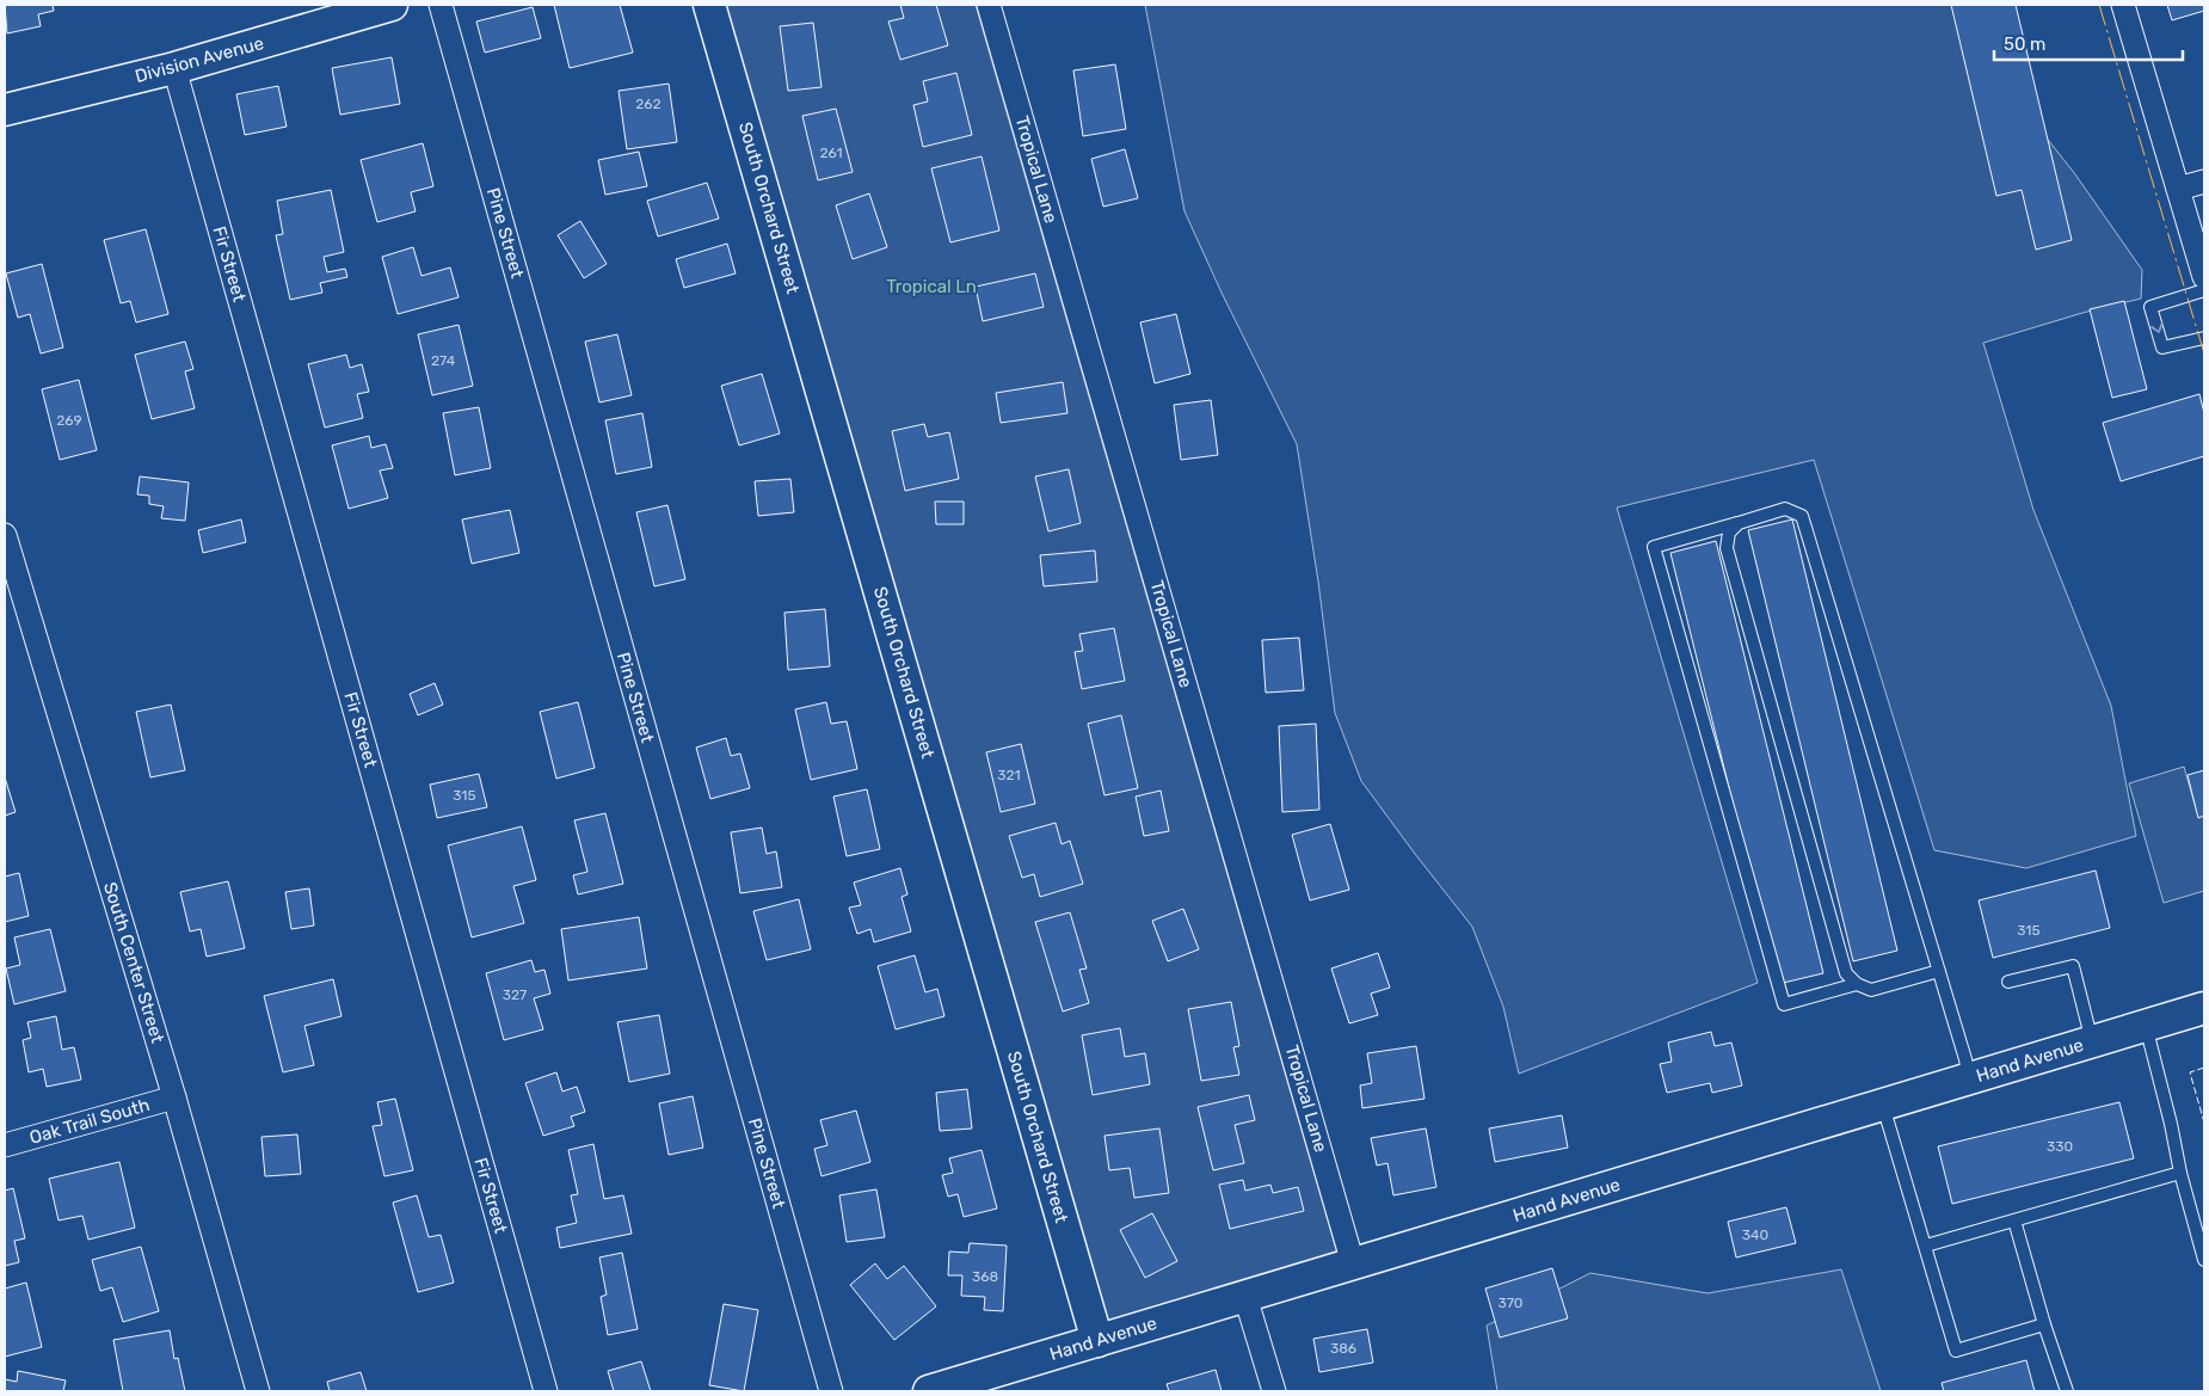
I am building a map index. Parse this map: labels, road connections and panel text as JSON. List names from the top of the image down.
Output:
{
  "streets": {
    "street": [
      "Division Avenue",
      "Tropical Lane",
      "South Orchard Street",
      "Pine Street",
      "Fir Street",
      "South Center Street",
      "Hand Avenue",
      "Oak Trail South"
    ]
  },
  "crossings": [
    ["Division Avenue", "Fir Street"],
    ["Tropical Lane", "Hand Avenue"],
    ["South Orchard Street", "Hand Avenue"],
    ["South Center Street", "Oak Trail South"]
  ],
  "parks": ["Tropical Ln"],
  "house_numbers": [
    "262",
    "261",
    "274",
    "269",
    "321",
    "315",
    "315",
    "327",
    "330",
    "340",
    "368",
    "370",
    "386"
  ],
  "scale_bar": "50 m"
}
